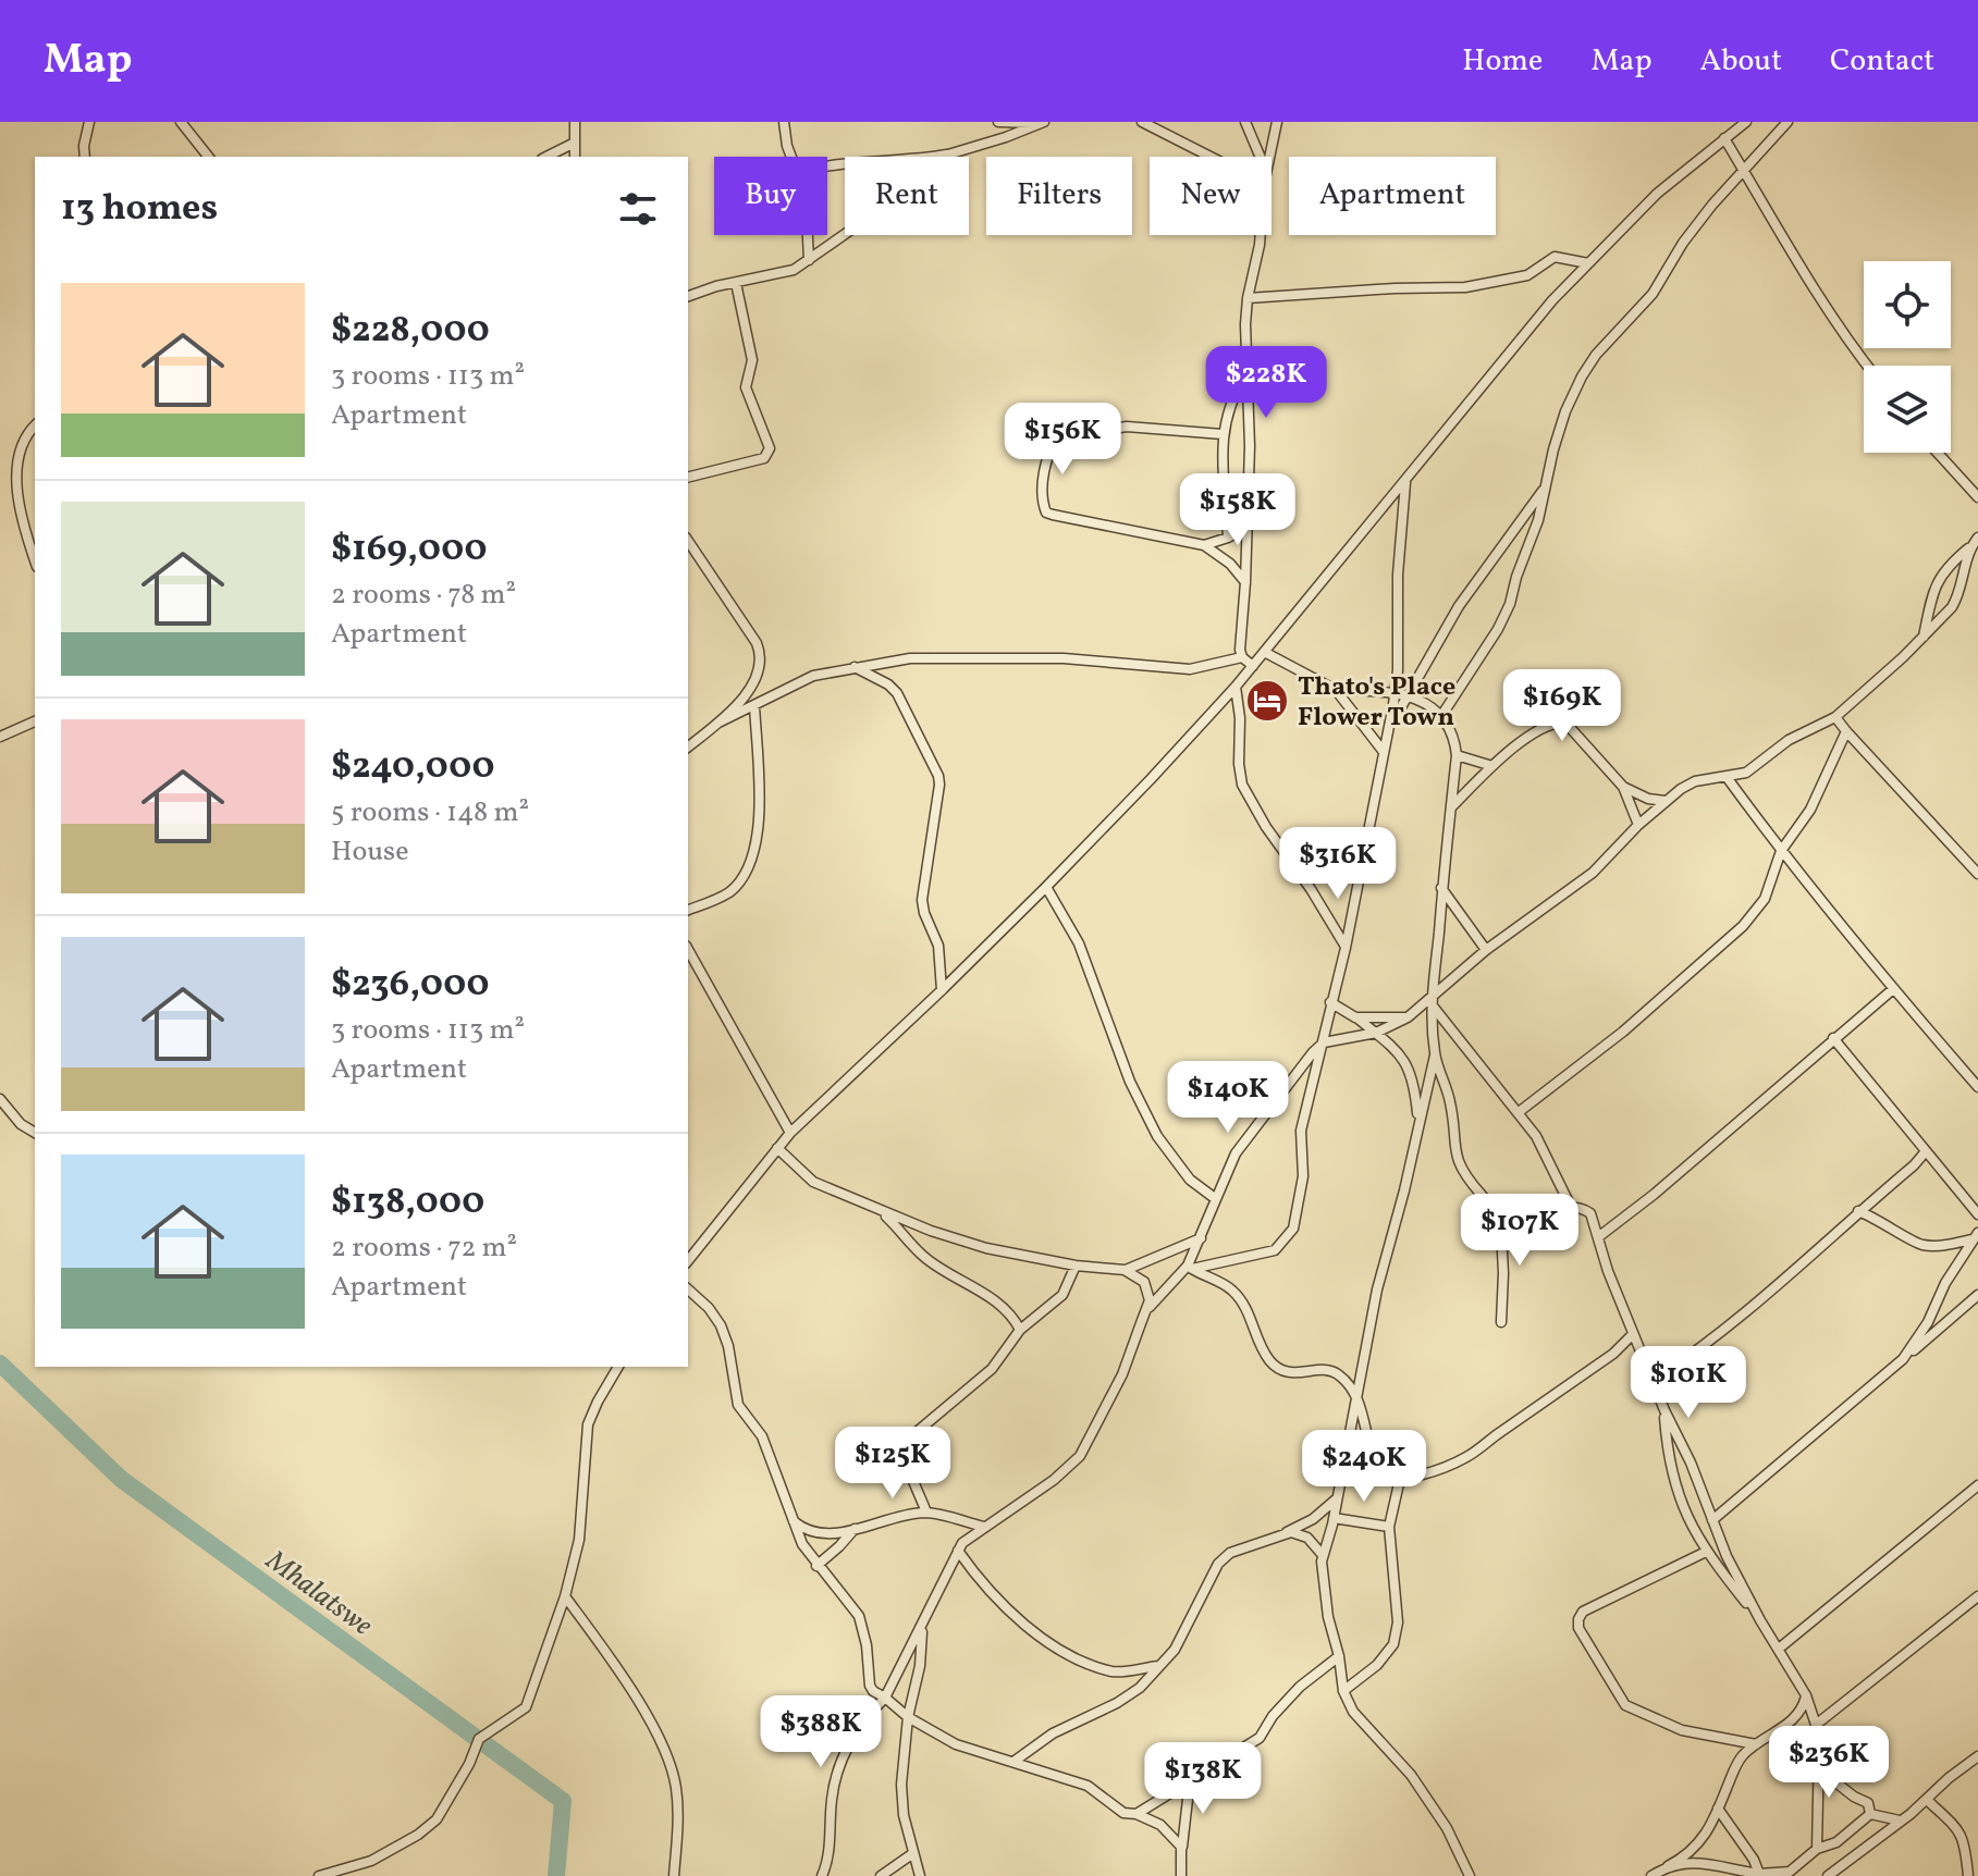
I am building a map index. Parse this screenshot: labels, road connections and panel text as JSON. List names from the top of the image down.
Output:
{
  "water": ["Mhalatswe"],
  "places": {
    "hotel": ["Thato's Place Flower Town"]
  },
  "page": {
    "header": "Map",
    "nav": [
      "Home",
      "Map",
      "About",
      "Contact"
    ],
    "chip": [
      "Buy",
      "Rent",
      "Filters",
      "New",
      "Apartment"
    ],
    "heading": "13 homes",
    "list": [
      {
        "name": "$228,000",
        "note": "3 rooms · 113 m² · Apartment"
      },
      {
        "name": "$169,000",
        "note": "2 rooms · 78 m² · Apartment"
      },
      {
        "name": "$240,000",
        "note": "5 rooms · 148 m² · House"
      },
      {
        "name": "$236,000",
        "note": "3 rooms · 113 m² · Apartment"
      },
      {
        "name": "$138,000",
        "note": "2 rooms · 72 m² · Apartment"
      }
    ],
    "price": [
      "$228K",
      "$156K",
      "$158K",
      "$169K",
      "$316K",
      "$140K",
      "$107K",
      "$101K",
      "$125K",
      "$240K",
      "$388K",
      "$236K",
      "$138K"
    ]
  }
}
